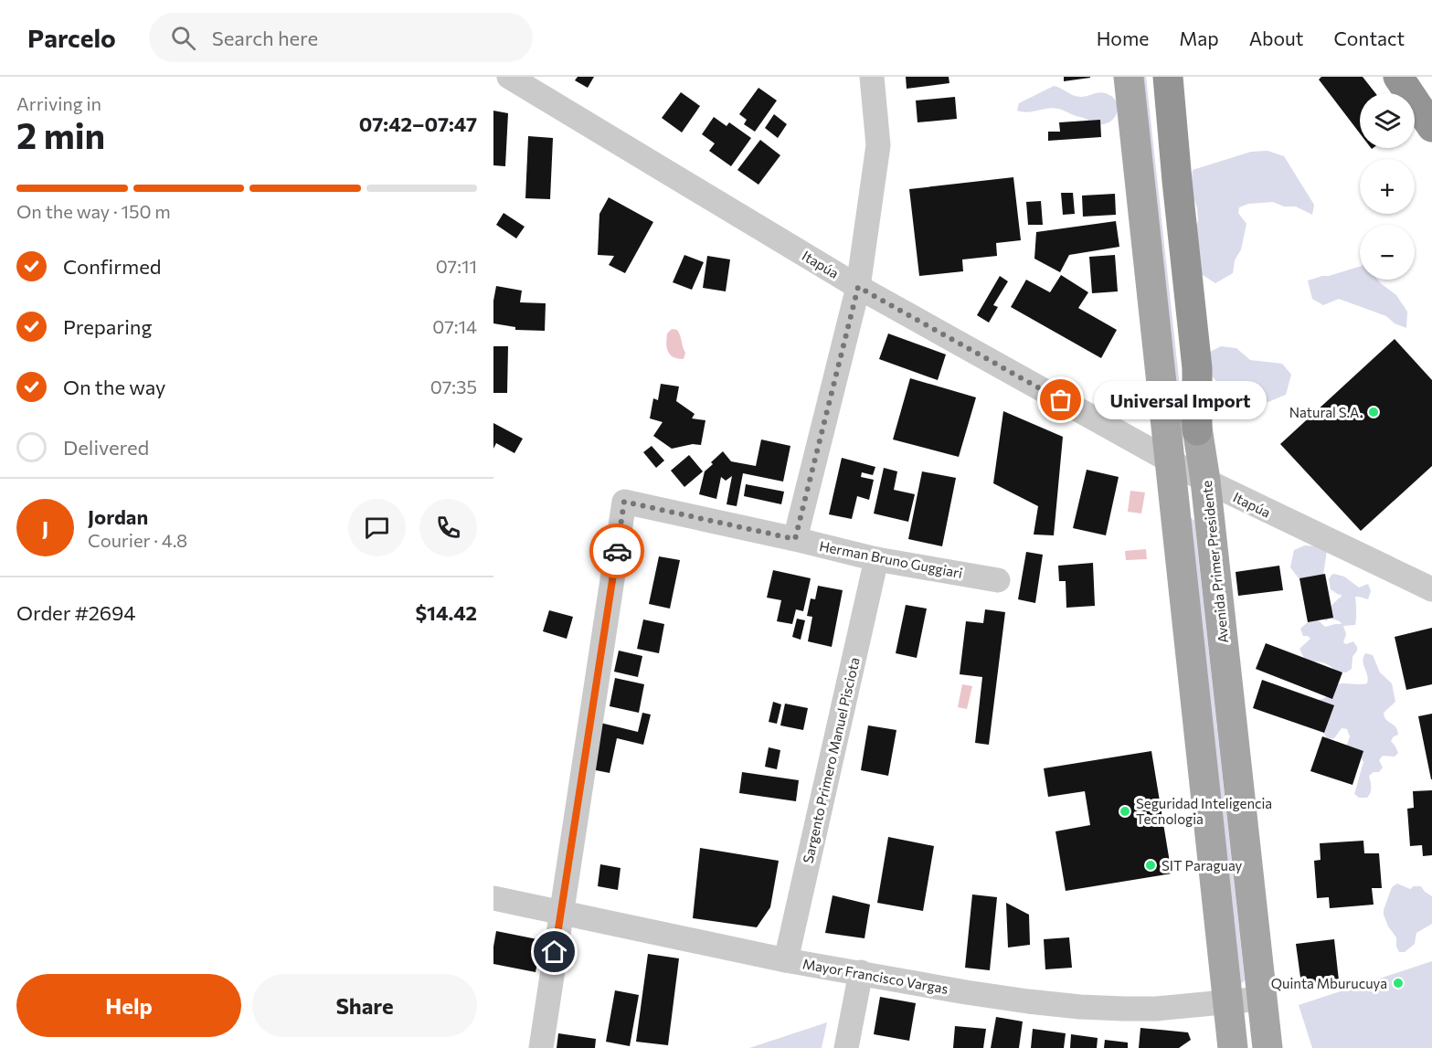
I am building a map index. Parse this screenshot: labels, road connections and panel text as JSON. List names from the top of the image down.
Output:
{
  "streets": {
    "main road": ["Avenida Primer Presidente"],
    "street": [
      "Itapúa",
      "Herman Bruno Guggiari",
      "Sargento Primero Manuel Pisciota",
      "Mayor Francisco Vargas"
    ]
  },
  "crossings": [
    ["Itapúa", "Avenida Primer Presidente"],
    ["Herman Bruno Guggiari", "Sargento Primero Manuel Pisciota"],
    ["Herman Bruno Guggiari", "Mayor Francisco Vargas"],
    ["Avenida Primer Presidente", "Mayor Francisco Vargas"],
    ["Sargento Primero Manuel Pisciota", "Mayor Francisco Vargas"]
  ],
  "places": [
    "Universal Import",
    "Natural S.A.",
    "Seguridad Inteligencia Tecnologia",
    "SIT Paraguay",
    "Quinta Mburucuya"
  ],
  "page": {
    "header": "Parcelo",
    "search": "Search here",
    "nav": [
      "Home",
      "Map",
      "About",
      "Contact"
    ],
    "heading": ["2 min", "Arriving in", "07:42–07:47"],
    "panel": [
      "Jordan",
      "Courier · 4.8",
      "Order #2694",
      "$14.42"
    ],
    "map_buttons": ["+", "−"],
    "bar": "On the way · 150 m",
    "list": [
      ["Confirmed", "07:11"],
      ["Preparing", "07:14"],
      ["On the way", "07:35"],
      "Delivered"
    ],
    "bubble": "Universal Import",
    "round": "J",
    "buttons": ["Help", "Share"]
  }
}
